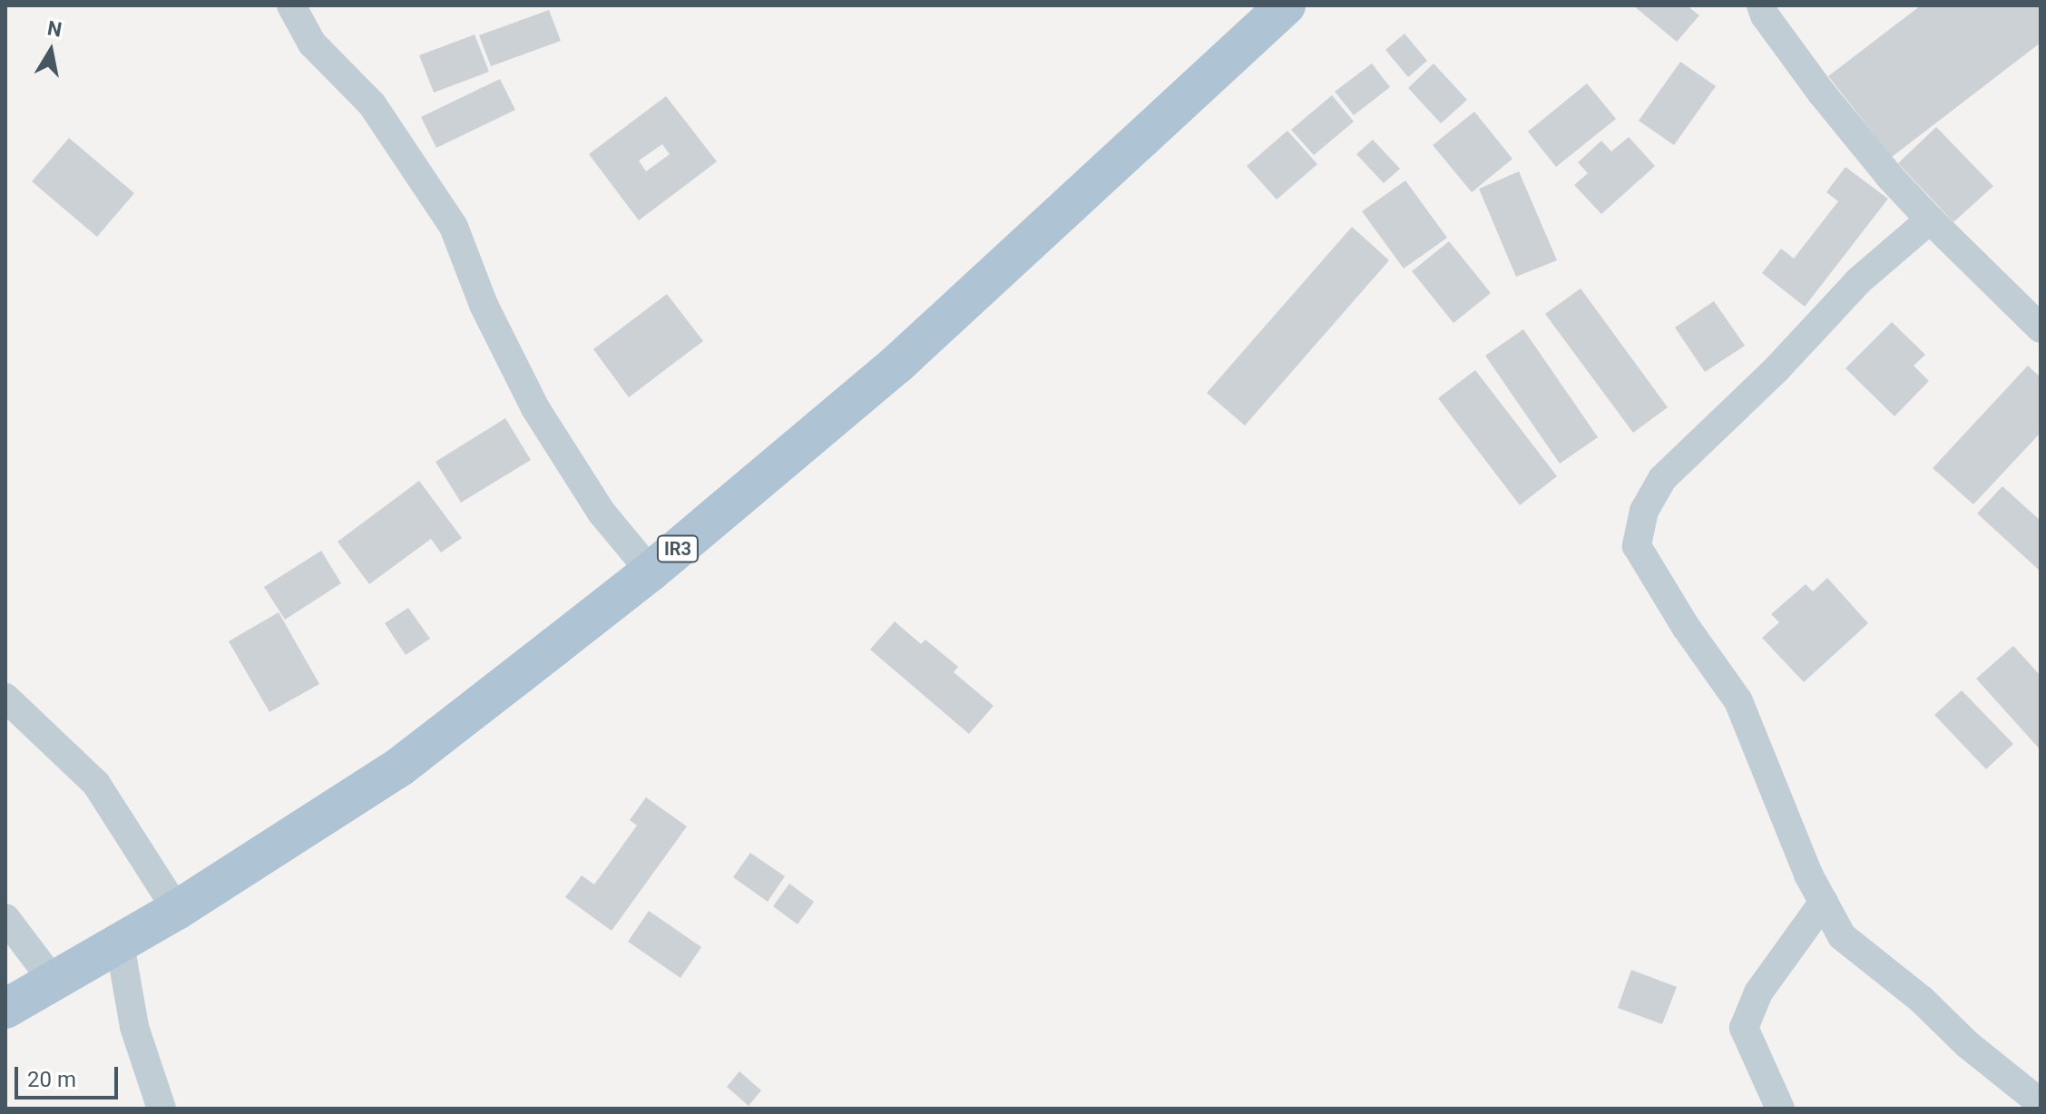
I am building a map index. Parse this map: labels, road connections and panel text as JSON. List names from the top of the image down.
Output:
{
  "streets": {
    "main road": ["IR3"]
  },
  "scale_bar": "20 m",
  "north": "top"
}
